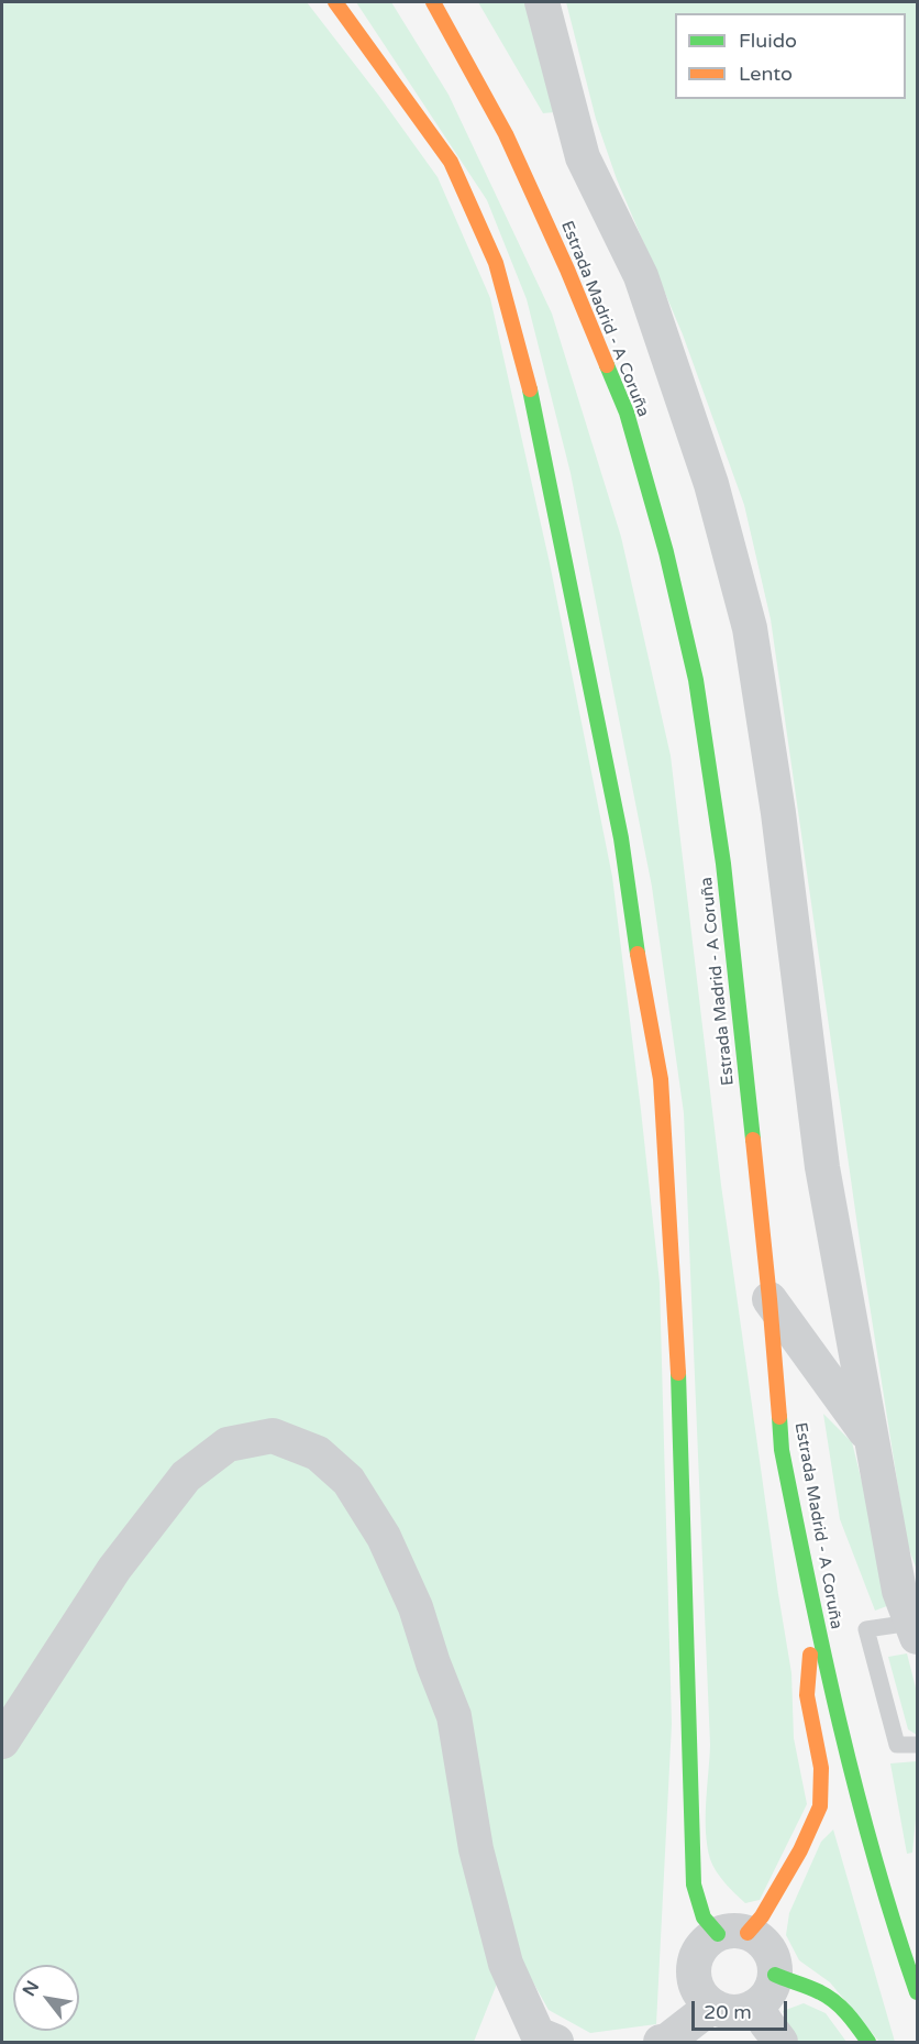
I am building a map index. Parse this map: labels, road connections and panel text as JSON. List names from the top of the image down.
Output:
{
  "streets": {
    "main road": ["Estrada Madrid - A Coruña"]
  },
  "legend": ["Fluido", "Lento"],
  "scale_bar": "20 m",
  "north": "top left"
}
